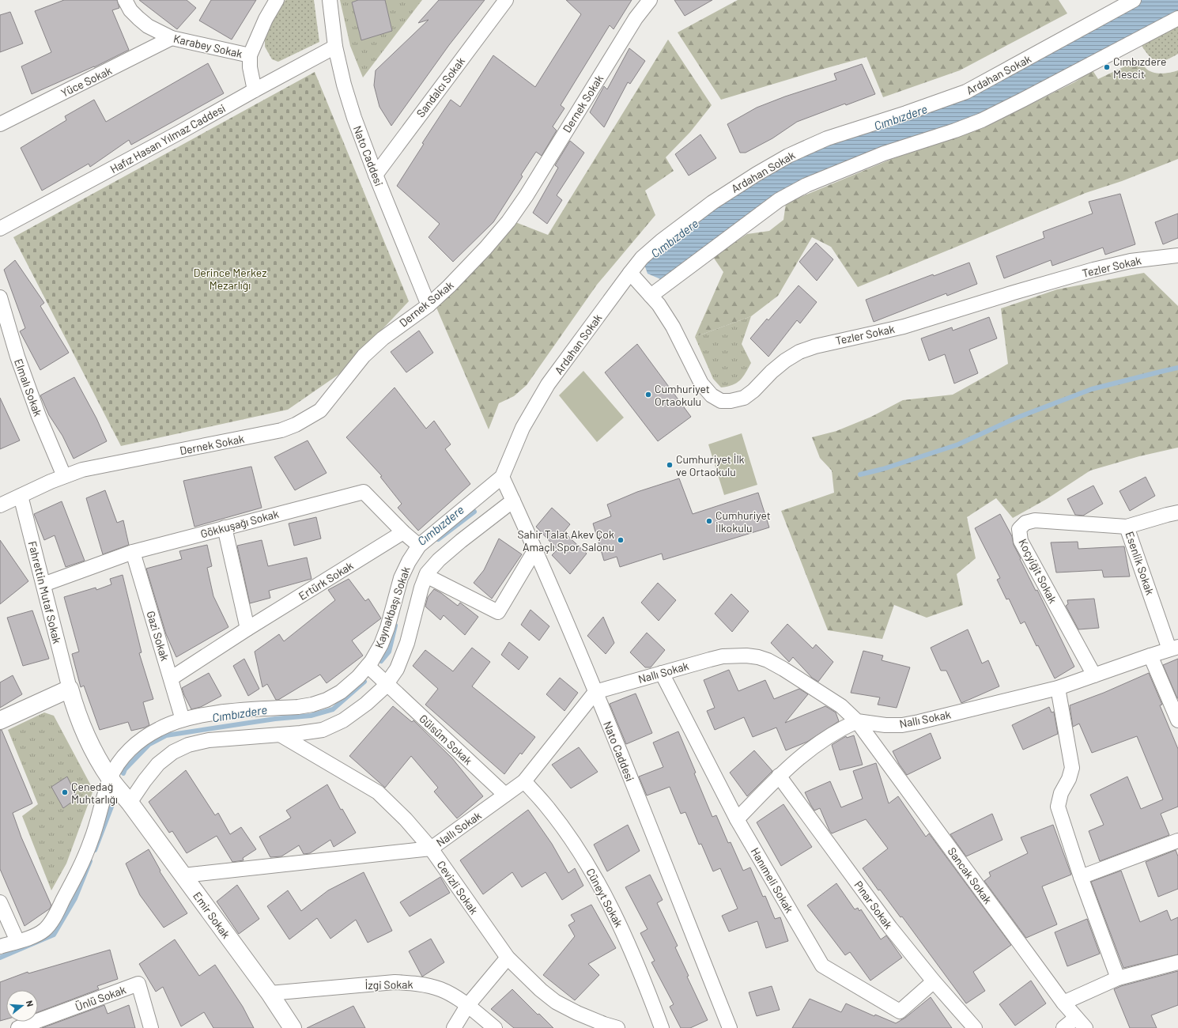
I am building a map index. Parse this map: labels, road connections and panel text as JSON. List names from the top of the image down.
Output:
{
  "streets": {
    "street": [
      "Karabey Sokak",
      "Ardahan Sokak",
      "Yüce Sokak",
      "Sandalcı Sokak",
      "Dernek Sokak",
      "Hafız Hasan Yılmaz Caddesi",
      "Nato Caddesi",
      "Tezler Sokak",
      "Elmalı Sokak",
      "Gökkuşağı Sokak",
      "Esenlik Sokak",
      "Koçyiğit Sokak",
      "Ertürk Sokak",
      "Fahrettin Mutaf Sokak",
      "Kaynakbaşı Sokak",
      "Gazi Sokak",
      "Nallı Sokak",
      "Gülsüm Sokak",
      "Sancak Sokak",
      "Hanımeli Sokak",
      "Cevizli Sokak",
      "Cüneyt Sokak",
      "Pınar Sokak",
      "Emir Sokak",
      "İzgi Sokak",
      "Ünlü Sokak"
    ]
  },
  "crossings": [
    ["Karabey Sokak", "Yüce Sokak"],
    ["Karabey Sokak", "Hafız Hasan Yılmaz Caddesi"],
    ["Ardahan Sokak", "Nato Caddesi"],
    ["Ardahan Sokak", "Tezler Sokak"],
    ["Ardahan Sokak", "Kaynakbaşı Sokak"],
    ["Sandalcı Sokak", "Nato Caddesi"],
    ["Dernek Sokak", "Nato Caddesi"],
    ["Dernek Sokak", "Elmalı Sokak"],
    ["Dernek Sokak", "Fahrettin Mutaf Sokak"],
    ["Hafız Hasan Yılmaz Caddesi", "Nato Caddesi"],
    ["Nato Caddesi", "Kaynakbaşı Sokak"],
    ["Nato Caddesi", "Nallı Sokak"],
    ["Gökkuşağı Sokak", "Ertürk Sokak"],
    ["Gökkuşağı Sokak", "Fahrettin Mutaf Sokak"],
    ["Gökkuşağı Sokak", "Kaynakbaşı Sokak"],
    ["Gökkuşağı Sokak", "Gazi Sokak"],
    ["Esenlik Sokak", "Koçyiğit Sokak"],
    ["Esenlik Sokak", "Nallı Sokak"],
    ["Koçyiğit Sokak", "Nallı Sokak"],
    ["Ertürk Sokak", "Gazi Sokak"],
    ["Fahrettin Mutaf Sokak", "Emir Sokak"],
    ["Kaynakbaşı Sokak", "Gazi Sokak"],
    ["Kaynakbaşı Sokak", "Gülsüm Sokak"],
    ["Kaynakbaşı Sokak", "Emir Sokak"],
    ["Nallı Sokak", "Gülsüm Sokak"],
    ["Nallı Sokak", "Sancak Sokak"],
    ["Nallı Sokak", "Hanımeli Sokak"],
    ["Nallı Sokak", "Cevizli Sokak"],
    ["Nallı Sokak", "Cüneyt Sokak"],
    ["Nallı Sokak", "Emir Sokak"],
    ["Hanımeli Sokak", "Pınar Sokak"],
    ["Emir Sokak", "İzgi Sokak"]
  ],
  "water": ["Cımbızdere"],
  "parks": ["Derince Merkez Mezarlığı"],
  "places": [
    "Cımbızdere Mescit",
    "Cumhuriyet Ortaokulu",
    "Cumhuriyet İlk ve Ortaokulu",
    "Cumhuriyet İlkokulu",
    "Sahir Talat Akev Çok Amaçlı Spor Salonu",
    "Çenedağ Muhtarlığı"
  ],
  "north": "right"
}
